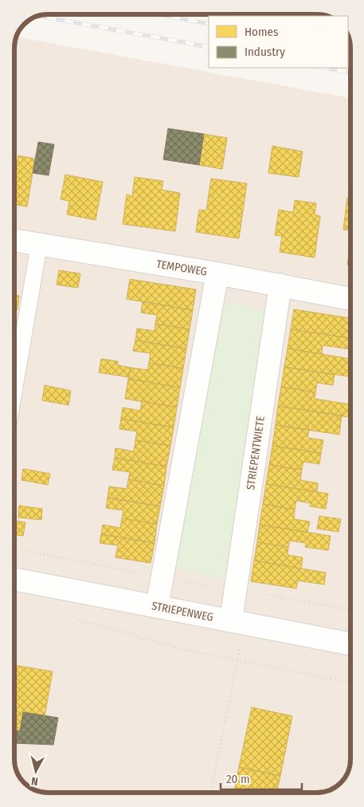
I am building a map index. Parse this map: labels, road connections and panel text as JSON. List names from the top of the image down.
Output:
{
  "streets": {
    "street": ["TEMPOWEG", "STRIEPENTWIETE", "STRIEPENWEG"]
  },
  "crossings": [
    ["TEMPOWEG", "STRIEPENTWIETE"],
    ["STRIEPENTWIETE", "STRIEPENWEG"]
  ],
  "legend": ["Homes", "Industry"],
  "scale_bar": "20 m",
  "north": "bottom"
}
